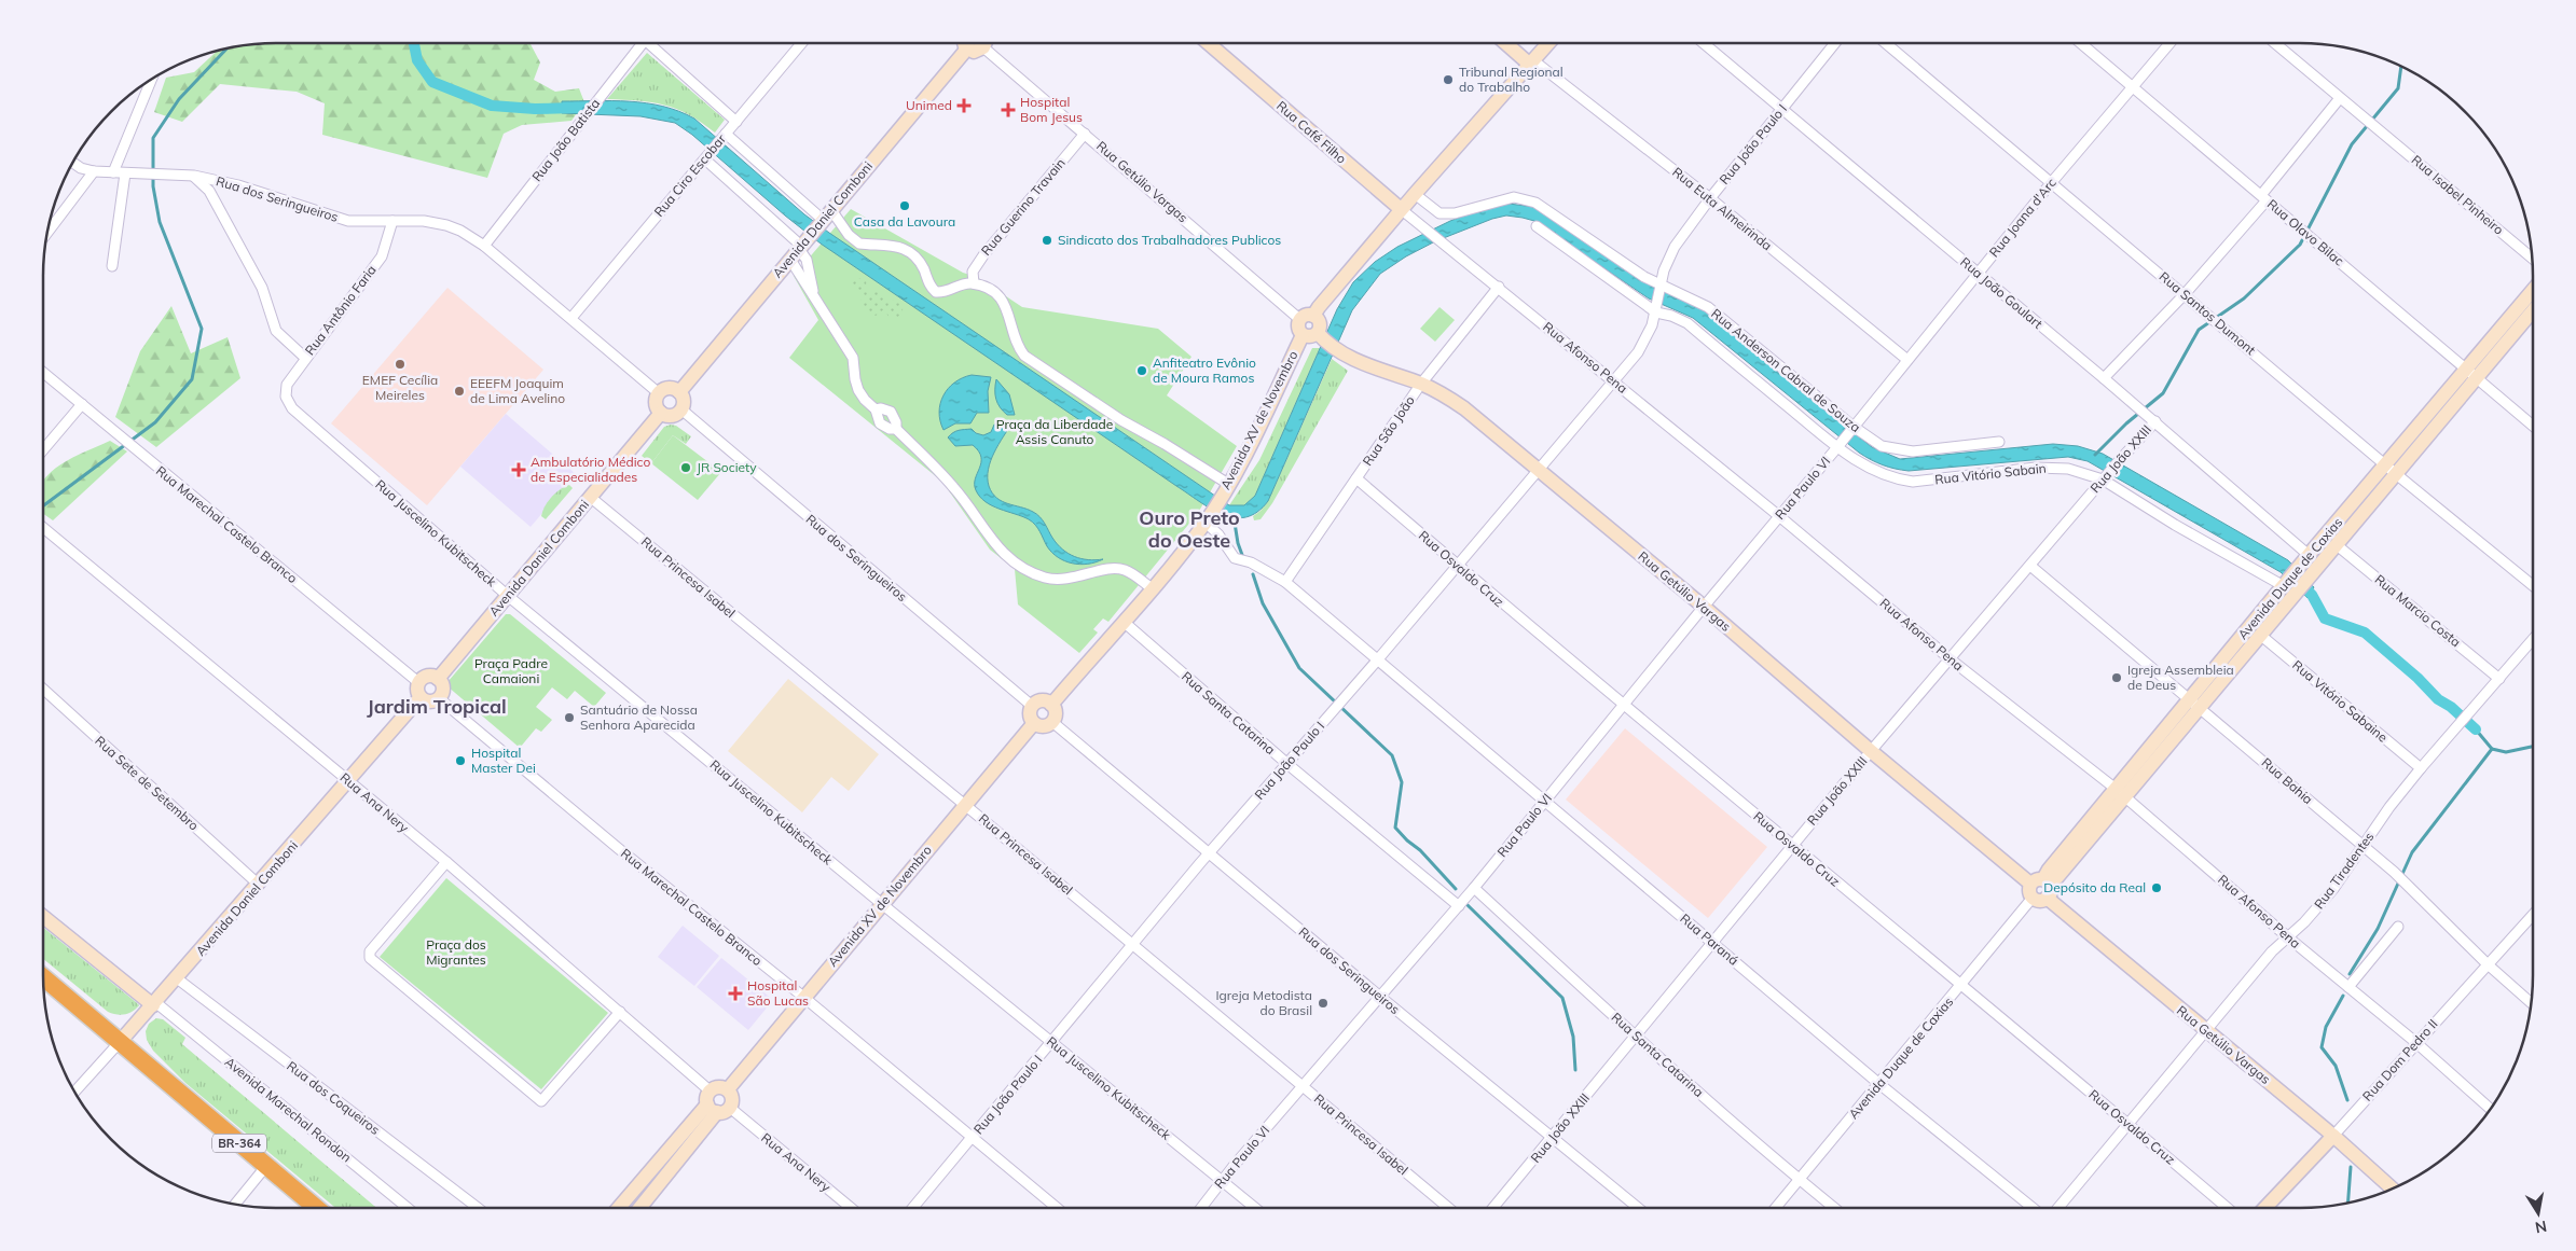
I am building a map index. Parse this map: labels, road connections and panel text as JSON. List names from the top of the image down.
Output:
{
  "streets": {
    "highway": ["BR-364"],
    "street": [
      "Rua Café Filho",
      "Rua João Batista",
      "Rua João Paulo I",
      "Rua Ciro Escobar",
      "Rua Getúlio Vargas",
      "Rua Isabel Pinheiro",
      "Rua dos Seringueiros",
      "Rua Guerino Travain",
      "Rua Euta Almeirinda",
      "Rua Joana d'Arc",
      "Avenida Daniel Comboni",
      "Rua Olavo Bilac",
      "Rua João Goulart",
      "Rua Antônio Faria",
      "Rua Santos Dumont",
      "Rua Afonso Pena",
      "Rua Anderson Cabral de Souza",
      "Avenida XV de Novembro",
      "Rua São João",
      "Rua João XXIII",
      "Rua Vitório Sabain",
      "Rua Paulo VI",
      "Rua Marechal Castelo Branco",
      "Rua Juscelino Kubitscheck",
      "Rua Osvaldo Cruz",
      "Rua Princesa Isabel",
      "Avenida Duque de Caxias",
      "Rua Marcio Costa",
      "Rua Vitório Sabaine",
      "Rua Santa Catarina",
      "Rua Bahia",
      "Rua Sete de Setembro",
      "Rua Ana Nery",
      "Rua Tiradentes",
      "Rua Paraná",
      "Rua Dom Pedro II",
      "Rua dos Coqueiros",
      "Avenida Marechal Rondon"
    ]
  },
  "crossings": [
    ["Rua Café Filho", "Rua Afonso Pena"],
    ["Rua João Batista", "Rua dos Seringueiros"],
    ["Rua João Paulo I", "Rua Getúlio Vargas"],
    ["Rua João Paulo I", "Rua dos Seringueiros"],
    ["Rua João Paulo I", "Rua Euta Almeirinda"],
    ["Rua João Paulo I", "Rua João Goulart"],
    ["Rua João Paulo I", "Rua Afonso Pena"],
    ["Rua João Paulo I", "Rua Anderson Cabral de Souza"],
    ["Rua João Paulo I", "Rua Vitório Sabain"],
    ["Rua João Paulo I", "Rua Marechal Castelo Branco"],
    ["Rua João Paulo I", "Rua Juscelino Kubitscheck"],
    ["Rua João Paulo I", "Rua Osvaldo Cruz"],
    ["Rua João Paulo I", "Rua Princesa Isabel"],
    ["Rua João Paulo I", "Rua Santa Catarina"],
    ["Rua João Paulo I", "Rua Paraná"],
    ["Rua Ciro Escobar", "Rua dos Seringueiros"],
    ["Rua Getúlio Vargas", "Rua Guerino Travain"],
    ["Rua Getúlio Vargas", "Avenida XV de Novembro"],
    ["Rua Getúlio Vargas", "Rua São João"],
    ["Rua Getúlio Vargas", "Rua João XXIII"],
    ["Rua Getúlio Vargas", "Rua Paulo VI"],
    ["Rua Getúlio Vargas", "Avenida Duque de Caxias"],
    ["Rua Getúlio Vargas", "Rua Tiradentes"],
    ["Rua Getúlio Vargas", "Rua Dom Pedro II"],
    ["Rua dos Seringueiros", "Avenida Daniel Comboni"],
    ["Rua dos Seringueiros", "Rua Antônio Faria"],
    ["Rua dos Seringueiros", "Avenida XV de Novembro"],
    ["Rua dos Seringueiros", "Rua João XXIII"],
    ["Rua dos Seringueiros", "Rua Paulo VI"],
    ["Rua Euta Almeirinda", "Rua Joana d'Arc"],
    ["Rua Joana d'Arc", "Rua Olavo Bilac"],
    ["Rua Joana d'Arc", "Rua João Goulart"],
    ["Rua Joana d'Arc", "Rua Santos Dumont"],
    ["Rua Joana d'Arc", "Rua Anderson Cabral de Souza"],
    ["Rua Joana d'Arc", "Rua Paulo VI"],
    ["Avenida Daniel Comboni", "Rua Marechal Castelo Branco"],
    ["Avenida Daniel Comboni", "Rua Juscelino Kubitscheck"],
    ["Avenida Daniel Comboni", "Rua Princesa Isabel"],
    ["Avenida Daniel Comboni", "Rua Sete de Setembro"],
    ["Avenida Daniel Comboni", "Rua Ana Nery"],
    ["Avenida Daniel Comboni", "Rua dos Coqueiros"],
    ["Avenida Daniel Comboni", "Avenida Marechal Rondon"],
    ["Avenida Daniel Comboni", "BR-364"],
    ["Rua Olavo Bilac", "Avenida Duque de Caxias"],
    ["Rua João Goulart", "Rua João XXIII"],
    ["Rua João Goulart", "Avenida Duque de Caxias"],
    ["Rua Antônio Faria", "Rua Juscelino Kubitscheck"],
    ["Rua Santos Dumont", "Avenida Duque de Caxias"],
    ["Rua Afonso Pena", "Rua São João"],
    ["Rua Afonso Pena", "Rua João XXIII"],
    ["Rua Afonso Pena", "Rua Paulo VI"],
    ["Rua Afonso Pena", "Avenida Duque de Caxias"],
    ["Rua Afonso Pena", "Rua Tiradentes"],
    ["Rua Afonso Pena", "Rua Dom Pedro II"],
    ["Rua Anderson Cabral de Souza", "Rua Vitório Sabain"],
    ["Rua Anderson Cabral de Souza", "Rua Paulo VI"],
    ["Avenida XV de Novembro", "Rua Marechal Castelo Branco"],
    ["Avenida XV de Novembro", "Rua Juscelino Kubitscheck"],
    ["Avenida XV de Novembro", "Rua Princesa Isabel"],
    ["Avenida XV de Novembro", "Rua Santa Catarina"],
    ["Avenida XV de Novembro", "Rua Ana Nery"],
    ["Avenida XV de Novembro", "Rua Paraná"],
    ["Rua São João", "Rua Osvaldo Cruz"],
    ["Rua São João", "Rua Paraná"],
    ["Rua João XXIII", "Rua Vitório Sabain"],
    ["Rua João XXIII", "Rua Osvaldo Cruz"],
    ["Rua João XXIII", "Rua Santa Catarina"],
    ["Rua João XXIII", "Rua Bahia"],
    ["Rua João XXIII", "Rua Paraná"],
    ["Rua Vitório Sabain", "Rua Paulo VI"],
    ["Rua Vitório Sabain", "Avenida Duque de Caxias"],
    ["Rua Paulo VI", "Rua Juscelino Kubitscheck"],
    ["Rua Paulo VI", "Rua Osvaldo Cruz"],
    ["Rua Paulo VI", "Rua Princesa Isabel"],
    ["Rua Paulo VI", "Rua Santa Catarina"],
    ["Rua Paulo VI", "Rua Paraná"],
    ["Rua Osvaldo Cruz", "Avenida Duque de Caxias"],
    ["Rua Osvaldo Cruz", "Rua Tiradentes"],
    ["Avenida Duque de Caxias", "Rua Marcio Costa"],
    ["Avenida Duque de Caxias", "Rua Vitório Sabaine"],
    ["Avenida Duque de Caxias", "Rua Santa Catarina"],
    ["Avenida Duque de Caxias", "Rua Bahia"],
    ["Avenida Duque de Caxias", "Rua Paraná"],
    ["Rua Marcio Costa", "Rua Tiradentes"],
    ["Rua Vitório Sabaine", "Rua Tiradentes"],
    ["Rua Bahia", "Rua Tiradentes"],
    ["Rua Bahia", "Rua Dom Pedro II"]
  ],
  "districts": ["Ouro Preto do Oeste", "Jardim Tropical"],
  "parks": ["Praça da Liberdade Assis Canuto", "Praça Padre Camaioni", "Praça dos Migrantes"],
  "places": {
    "other": [
      "Tribunal Regional do Trabalho",
      "Casa da Lavoura",
      "Sindicato dos Trabalhadores Publicos",
      "EMEF Cecília Meireles",
      "Anfiteatro Evônio de Moura Ramos",
      "EEEFM Joaquim de Lima Avelino",
      "JR Society",
      "Igreja Assembleia de Deus",
      "Santuário de Nossa Senhora Aparecida",
      "Hospital Master Dei",
      "Depósito da Real",
      "Igreja Metodista do Brasil"
    ],
    "health": [
      "Unimed",
      "Hospital Bom Jesus",
      "Ambulatório Médico de Especialidades",
      "Hospital São Lucas"
    ]
  },
  "north": "bottom"
}
